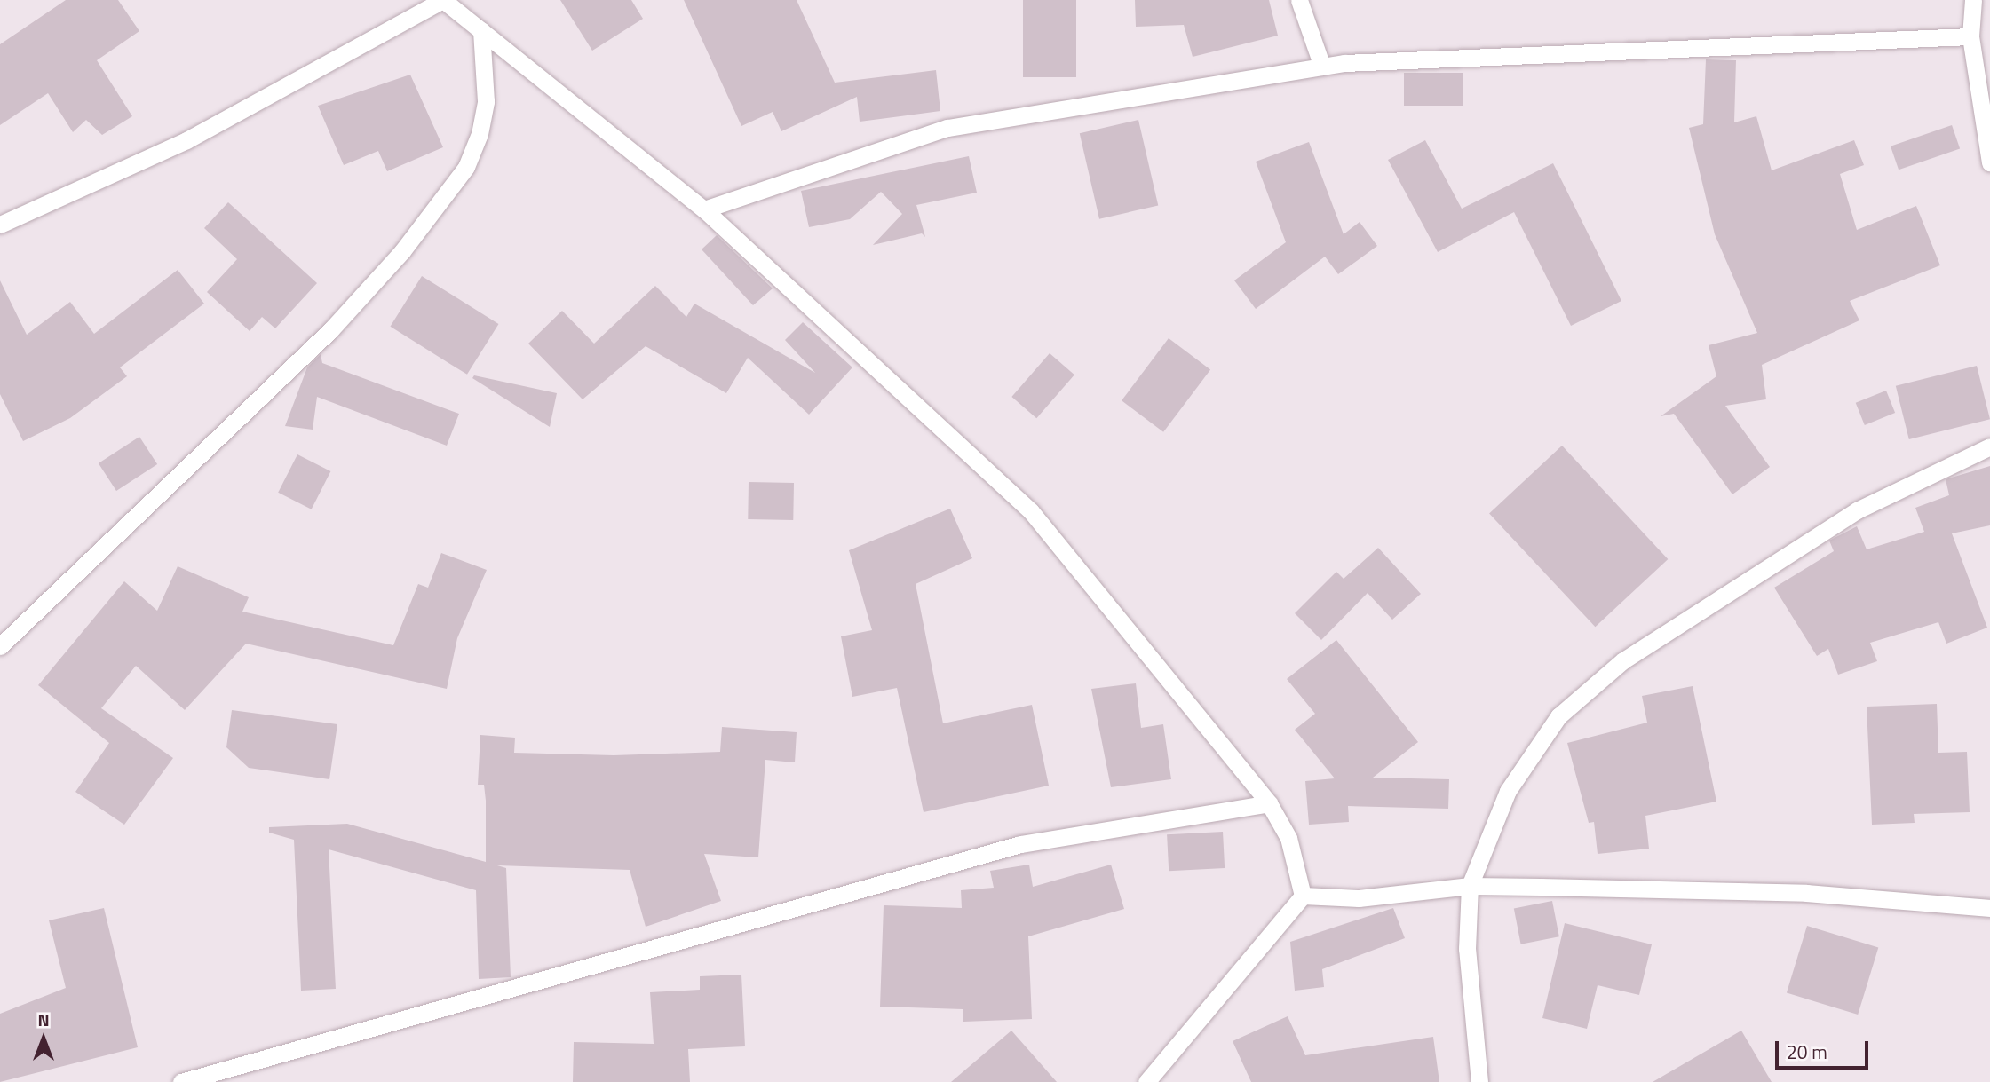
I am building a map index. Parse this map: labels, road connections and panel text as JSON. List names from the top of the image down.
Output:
{
  "scale_bar": "20 m",
  "north": "top"
}
